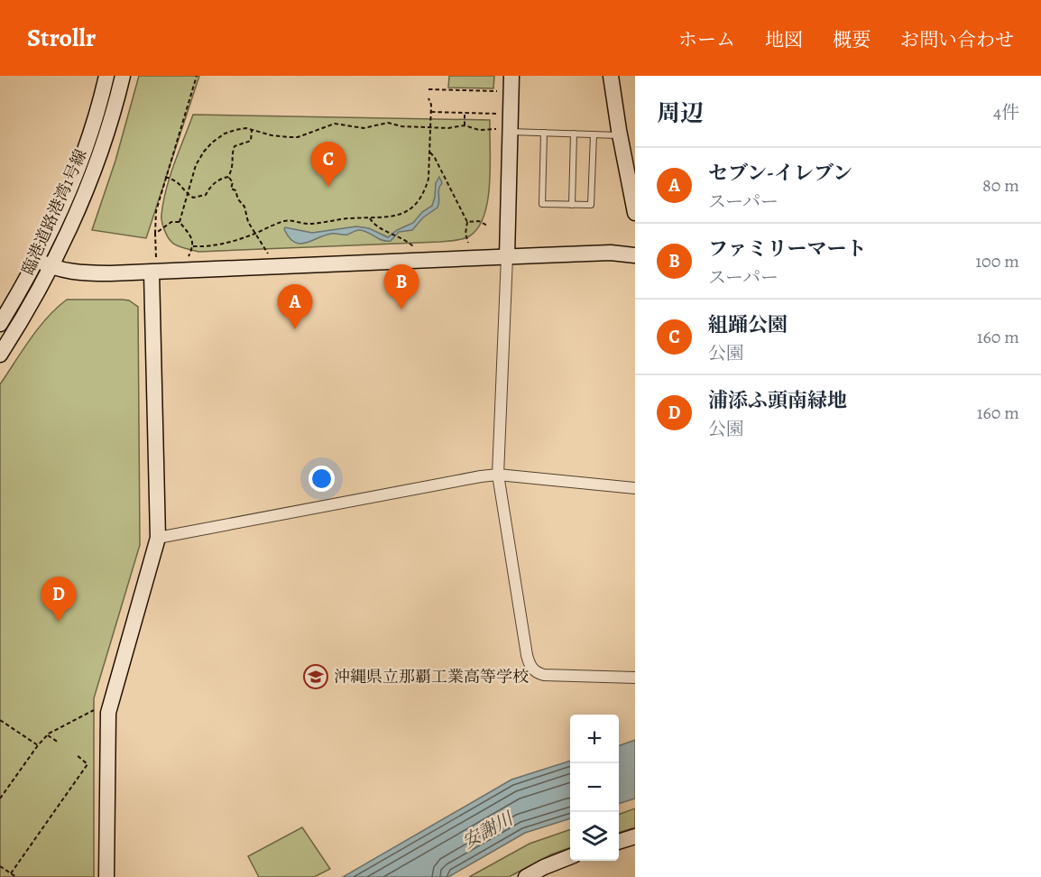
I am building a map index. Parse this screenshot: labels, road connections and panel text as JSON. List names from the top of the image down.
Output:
{
  "streets": {
    "street": ["臨港道路港湾1号線"]
  },
  "water": ["安謝川"],
  "places": {
    "school or university": ["沖縄県立那覇工業高等学校"]
  },
  "page": {
    "header": "Strollr",
    "nav": [
      "ホーム",
      "地図",
      "概要",
      "お問い合わせ"
    ],
    "heading": ["周辺", "4件"],
    "pins": [
      "C",
      "B",
      "A",
      "D"
    ],
    "list": [
      {
        "mark": "A",
        "name": "セブン-イレブン",
        "note": "スーパー",
        "value": "80 m"
      },
      {
        "mark": "B",
        "name": "ファミリーマート",
        "note": "スーパー",
        "value": "100 m"
      },
      {
        "mark": "C",
        "name": "組踊公園",
        "note": "公園",
        "value": "160 m"
      },
      {
        "mark": "D",
        "name": "浦添ふ頭南緑地",
        "note": "公園",
        "value": "160 m"
      }
    ],
    "map_buttons": ["+", "−"]
  }
}
